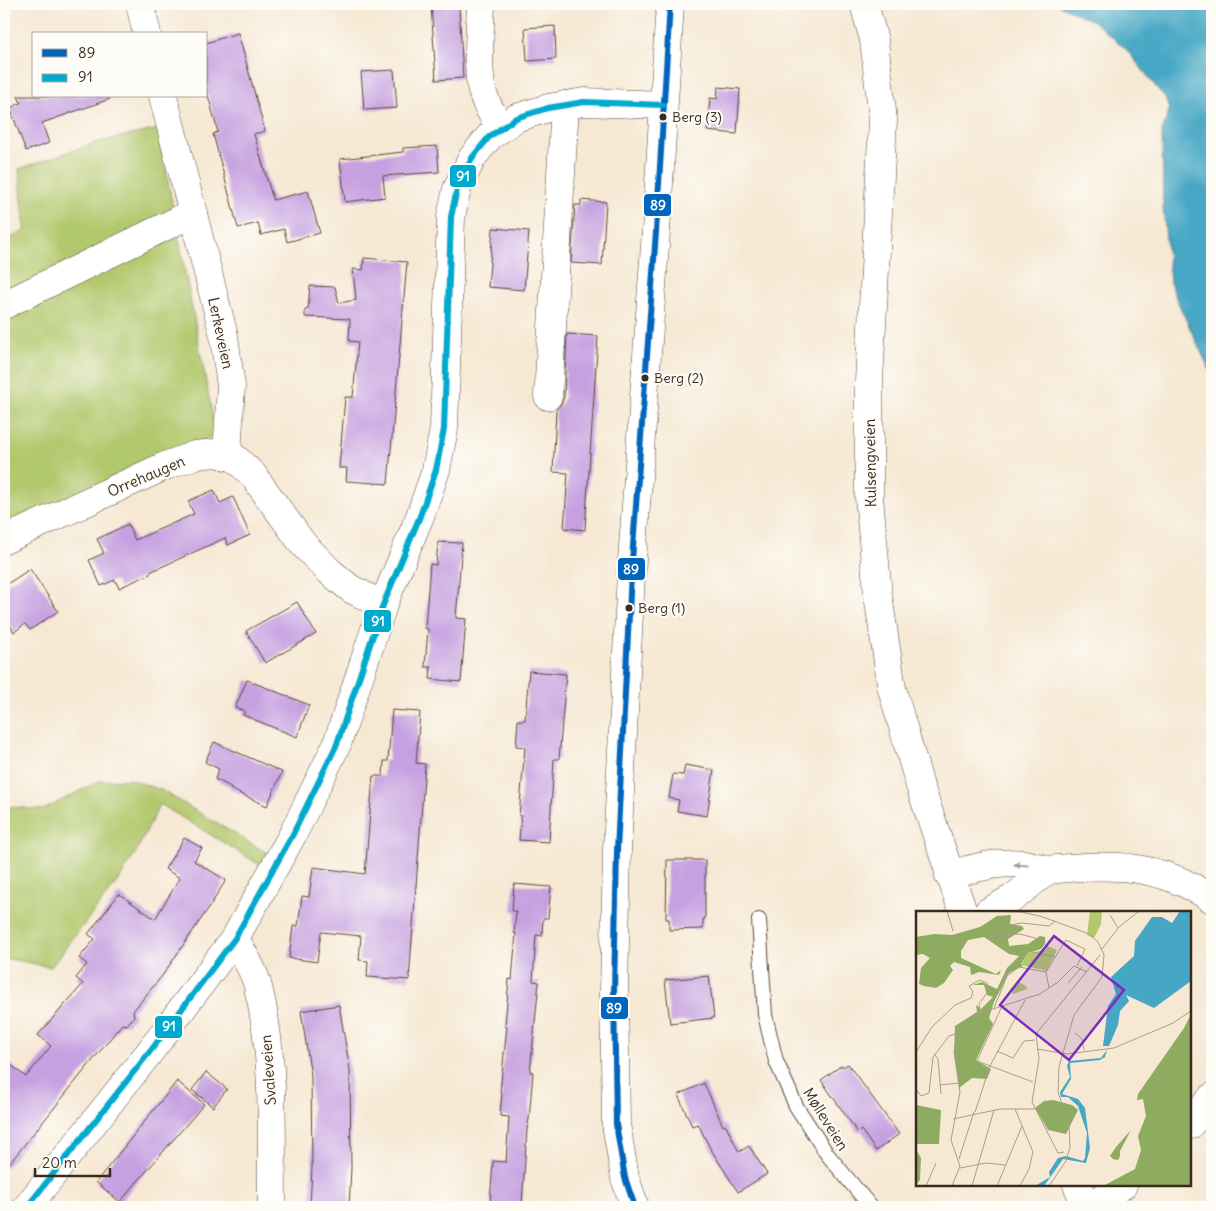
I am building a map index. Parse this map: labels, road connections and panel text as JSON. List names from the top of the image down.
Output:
{
  "streets": {
    "street": [
      "Lerkeveien",
      "Kulsengveien",
      "Orrehaugen",
      "Svaleveien"
    ],
    "lane": ["Mølleveien"]
  },
  "crossings": [
    ["Lerkeveien", "Orrehaugen"]
  ],
  "places": ["Berg (3)", "Berg (2)", "Berg (1)"],
  "lines": ["transit line 89", "transit line 91"],
  "legend": ["89", "91"],
  "scale_bar": "20 m"
}
